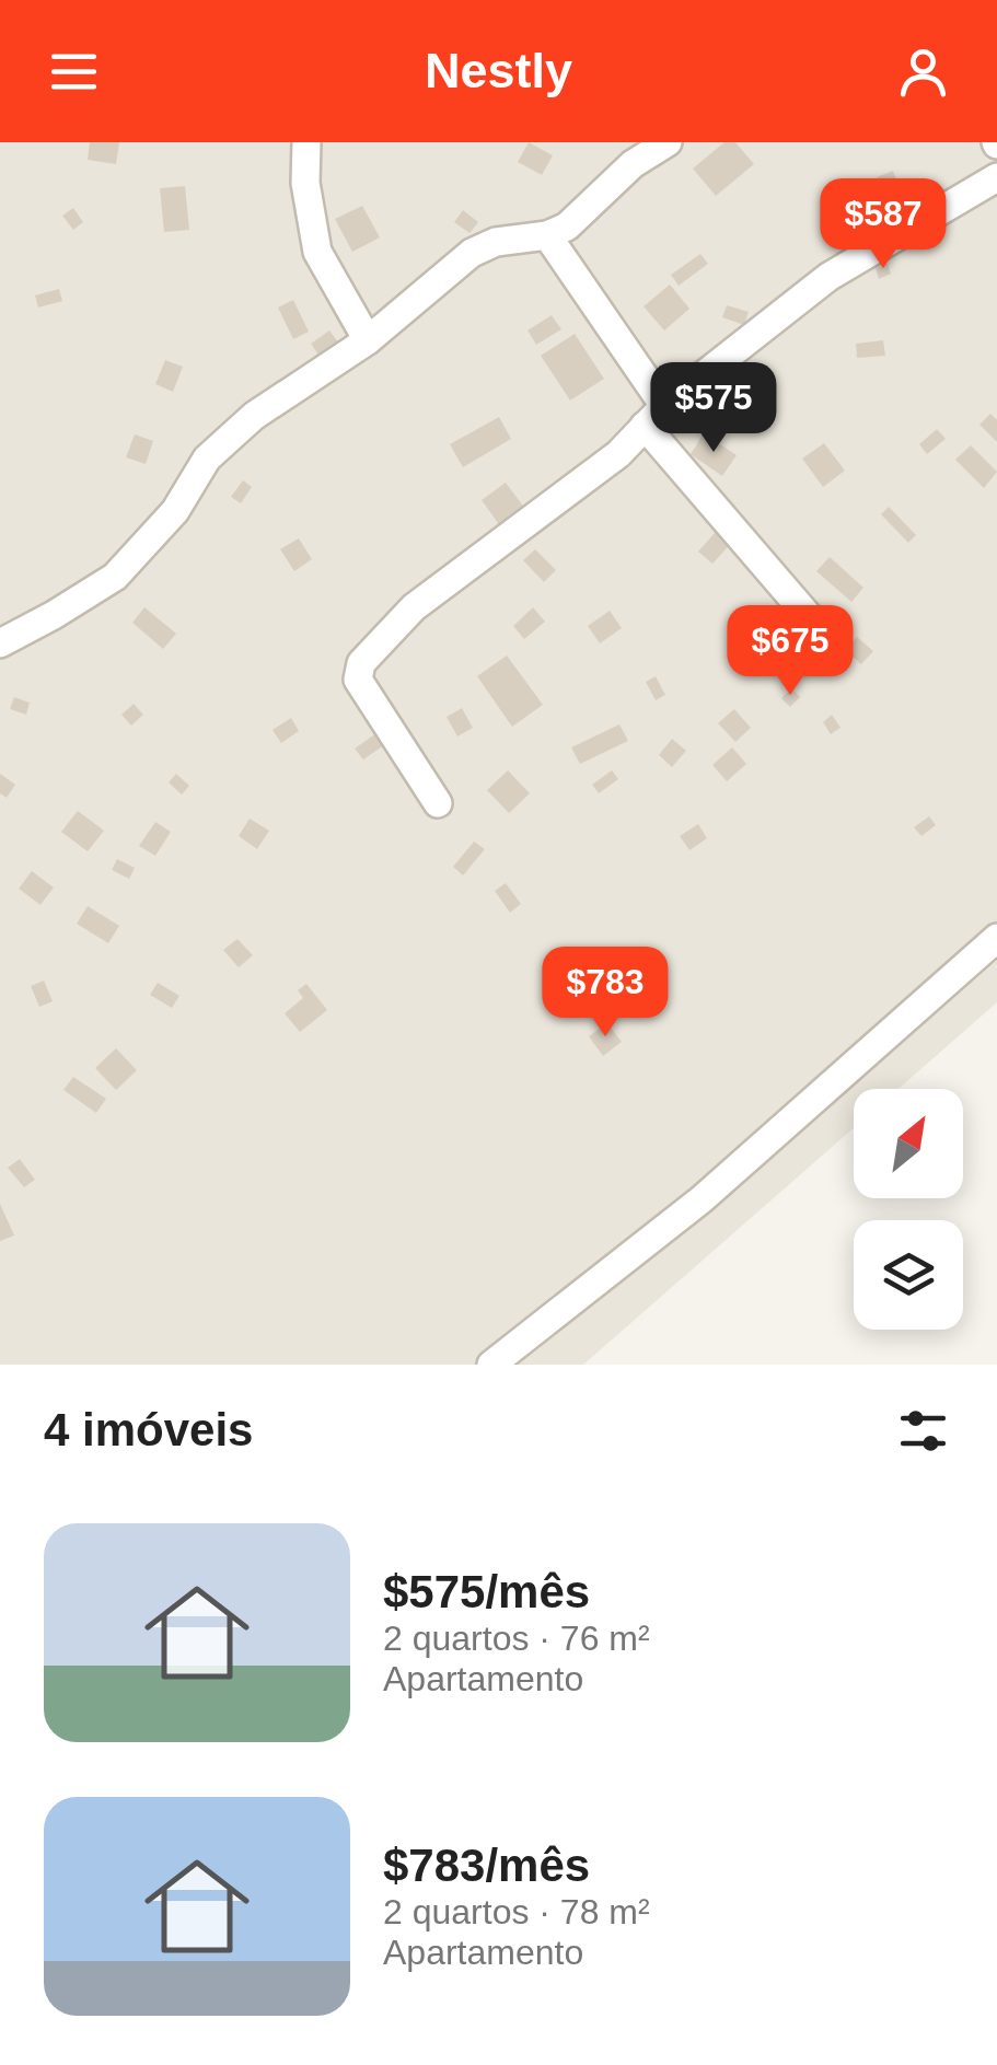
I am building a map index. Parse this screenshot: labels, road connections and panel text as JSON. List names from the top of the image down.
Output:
{
  "north": "top right",
  "page": {
    "header": "Nestly",
    "price": [
      "$587",
      "$575",
      "$675",
      "$783"
    ],
    "heading": "4 imóveis",
    "list": [
      {
        "name": "$575/mês",
        "note": "2 quartos · 76 m² · Apartamento"
      },
      {
        "name": "$783/mês",
        "note": "2 quartos · 78 m² · Apartamento"
      }
    ]
  }
}
